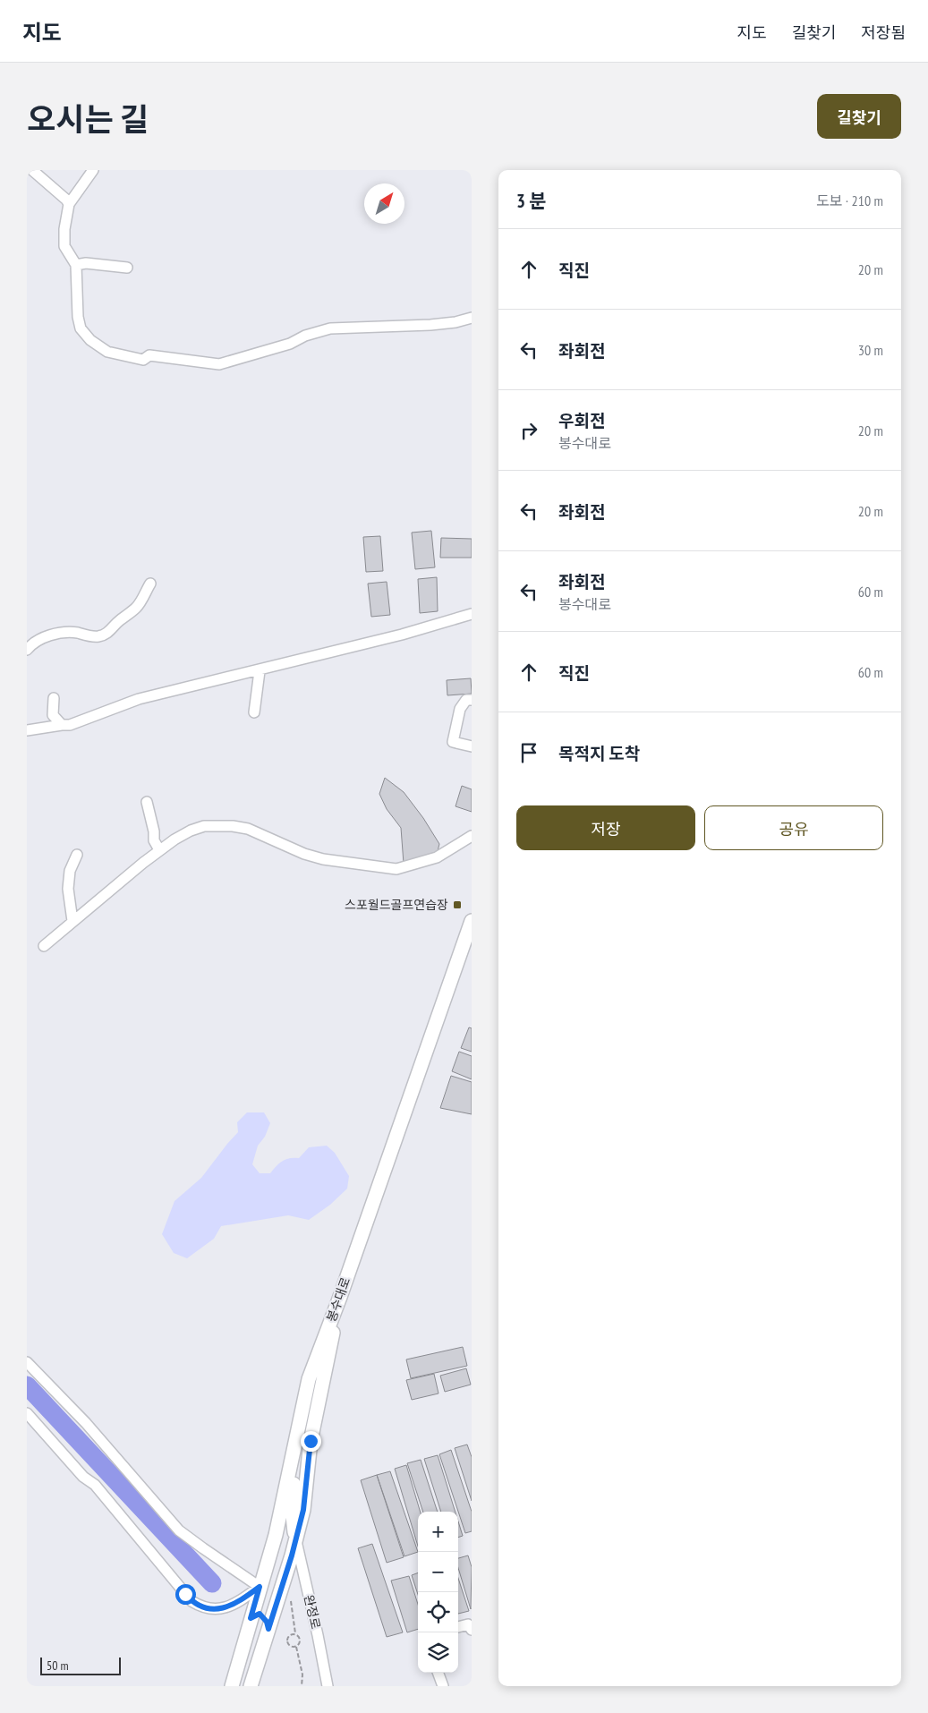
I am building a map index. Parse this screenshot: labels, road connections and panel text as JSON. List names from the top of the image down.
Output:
{
  "streets": {
    "main road": ["봉수대로"],
    "street": ["완정로"]
  },
  "places": {
    "transit": ["스포월드골프연습장"]
  },
  "scale_bar": "50 m",
  "north": "top right",
  "page": {
    "header": "지도",
    "nav": ["지도", "길찾기", "저장됨"],
    "title": "오시는 길",
    "buttons": [
      "길찾기",
      ["저장", "공유"]
    ],
    "heading": ["3 분", "도보 · 210 m"],
    "list": [
      ["직진", "20 m"],
      ["좌회전", "30 m"],
      ["우회전", "봉수대로", "20 m"],
      ["좌회전", "20 m"],
      ["좌회전", "봉수대로", "60 m"],
      ["직진", "60 m"],
      "목적지 도착"
    ],
    "map_buttons": ["+", "−"],
    "scale": "50 m"
  }
}
